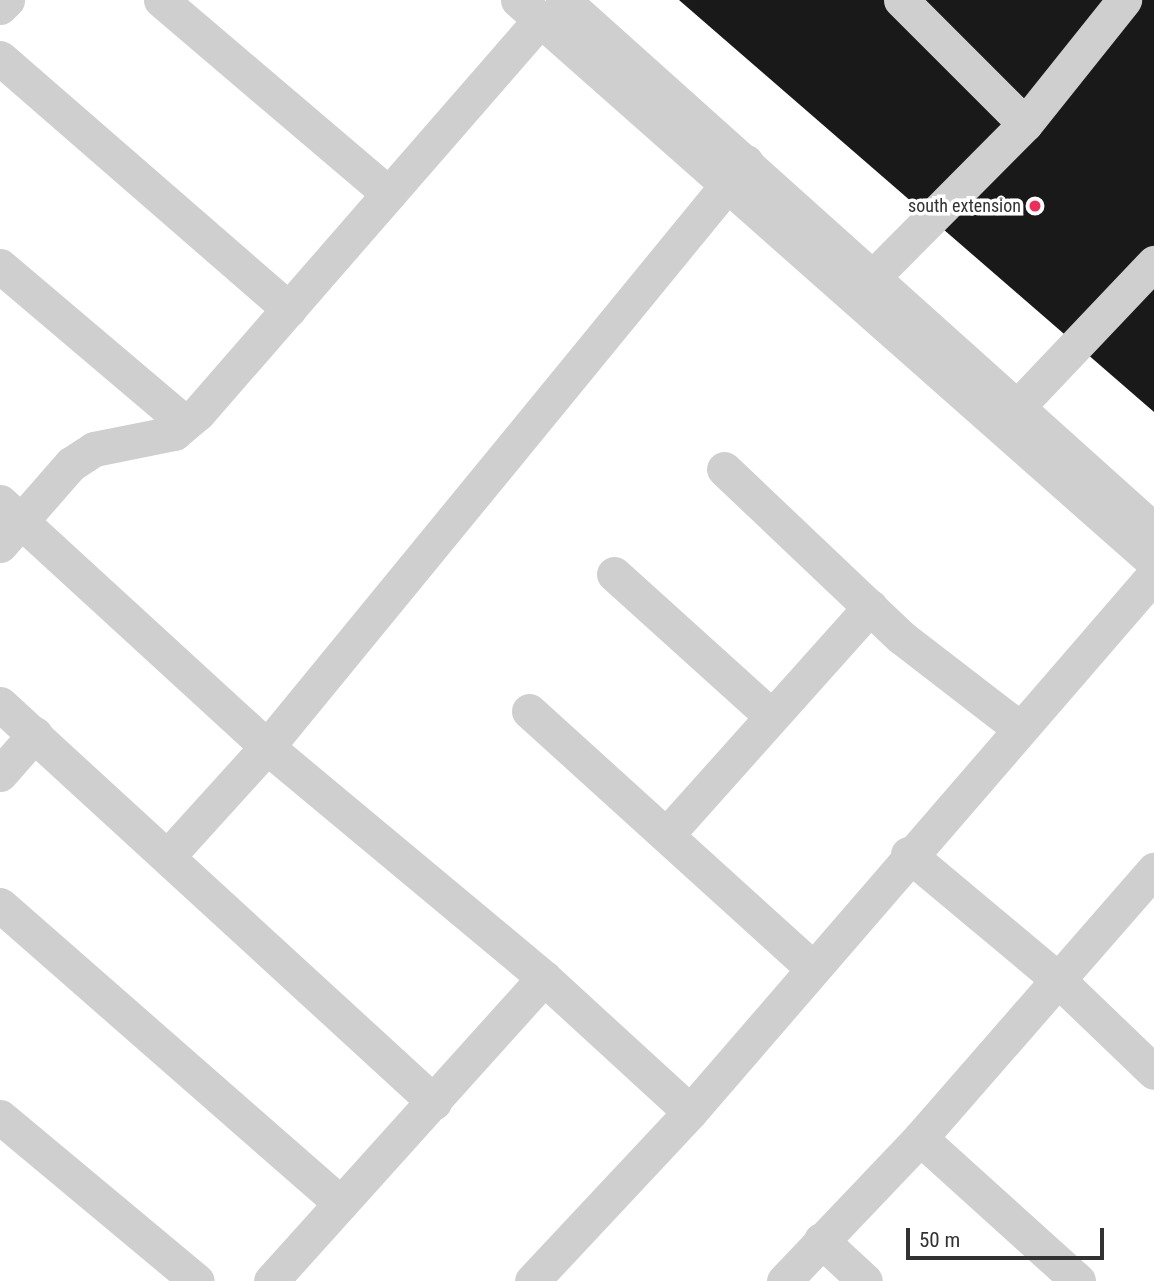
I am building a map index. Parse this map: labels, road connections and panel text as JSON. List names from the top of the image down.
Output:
{
  "places": ["south extension"],
  "scale_bar": "50 m"
}
